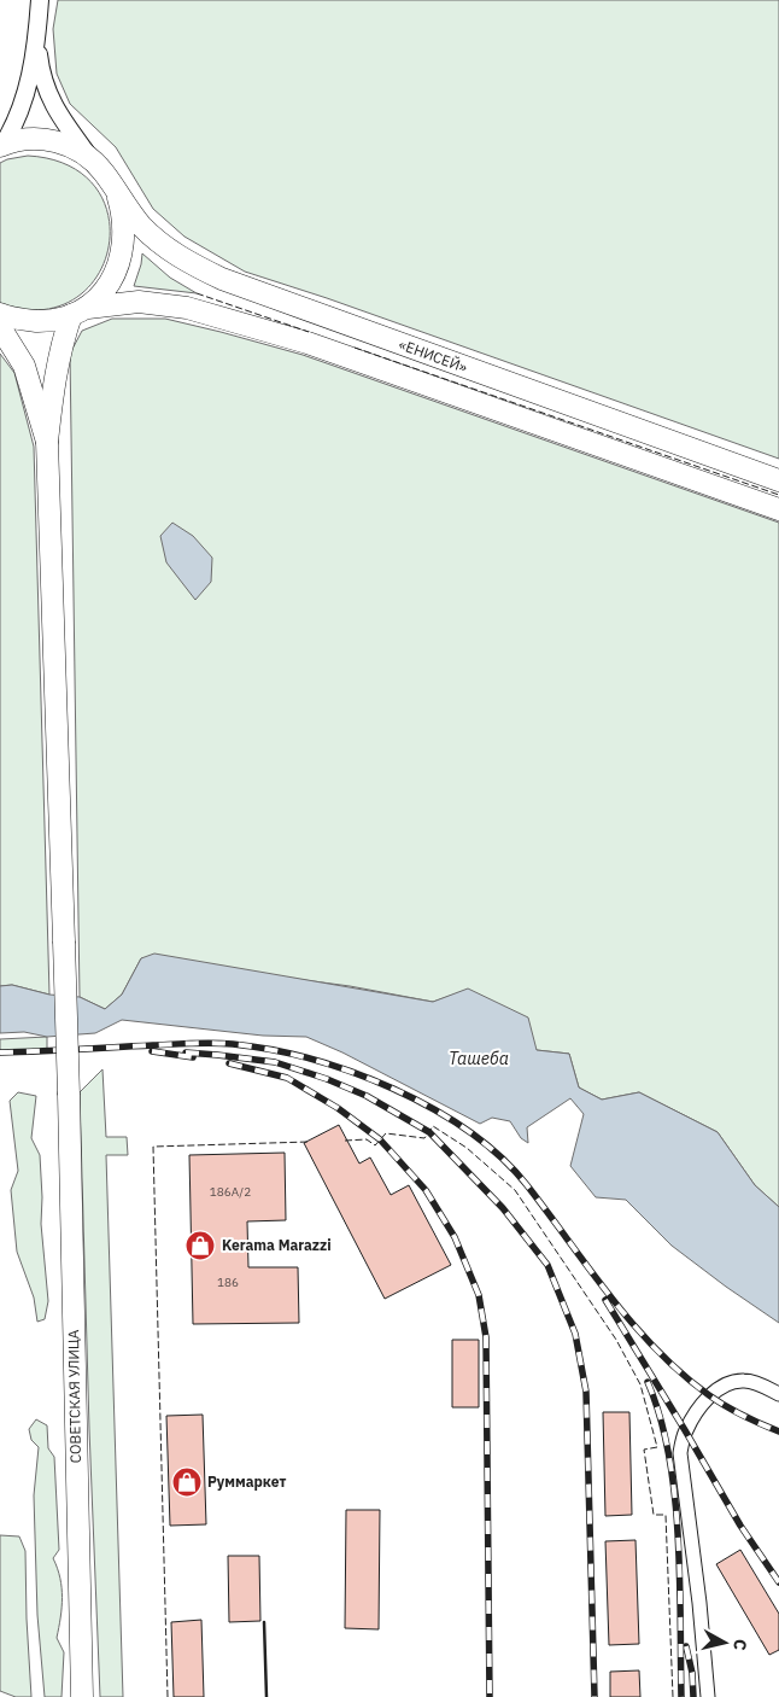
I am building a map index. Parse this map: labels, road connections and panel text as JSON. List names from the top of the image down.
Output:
{
  "streets": {
    "main road": ["«ЕНИСЕЙ»", "СОВЕТСКАЯ УЛИЦА"]
  },
  "water": ["Ташеба"],
  "places": {
    "shop": ["Kerama Marazzi", "Руммаркет"]
  },
  "house_numbers": ["186А/2", "186"],
  "north": "right"
}
